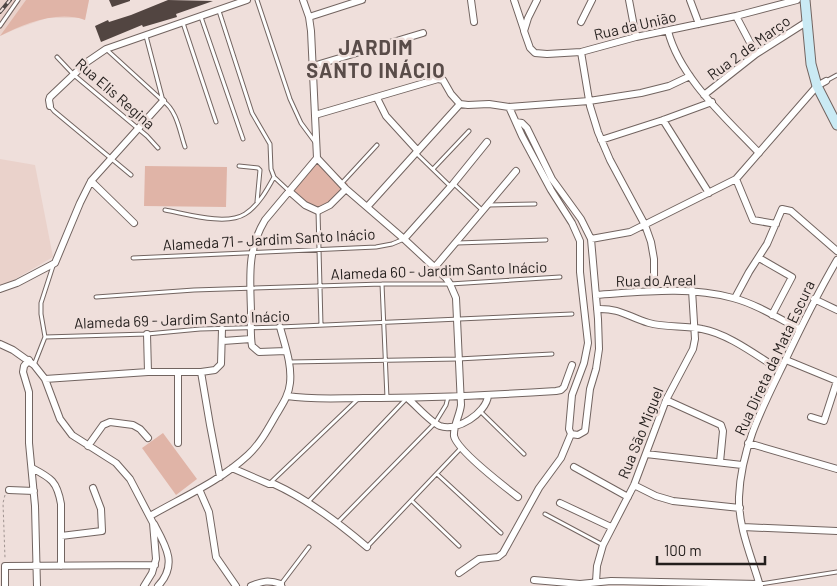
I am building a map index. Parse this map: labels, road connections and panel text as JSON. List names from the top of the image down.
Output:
{
  "streets": {
    "street": [
      "Rua da União",
      "Rua 2 de Março",
      "Rua do Areal",
      "Rua Direta da Mata Escura",
      "Rua São Miguel"
    ],
    "lane": [
      "Rua Elis Regina",
      "Alameda 71 - Jardim Santo Inácio",
      "Alameda 60 - Jardim Santo Inácio",
      "Alameda 69 - Jardim Santo Inácio"
    ]
  },
  "crossings": [
    ["Rua do Areal", "Rua Direta da Mata Escura"],
    ["Rua do Areal", "Rua São Miguel"]
  ],
  "districts": ["JARDIM SANTO INÁCIO"],
  "scale_bar": "100 m"
}
